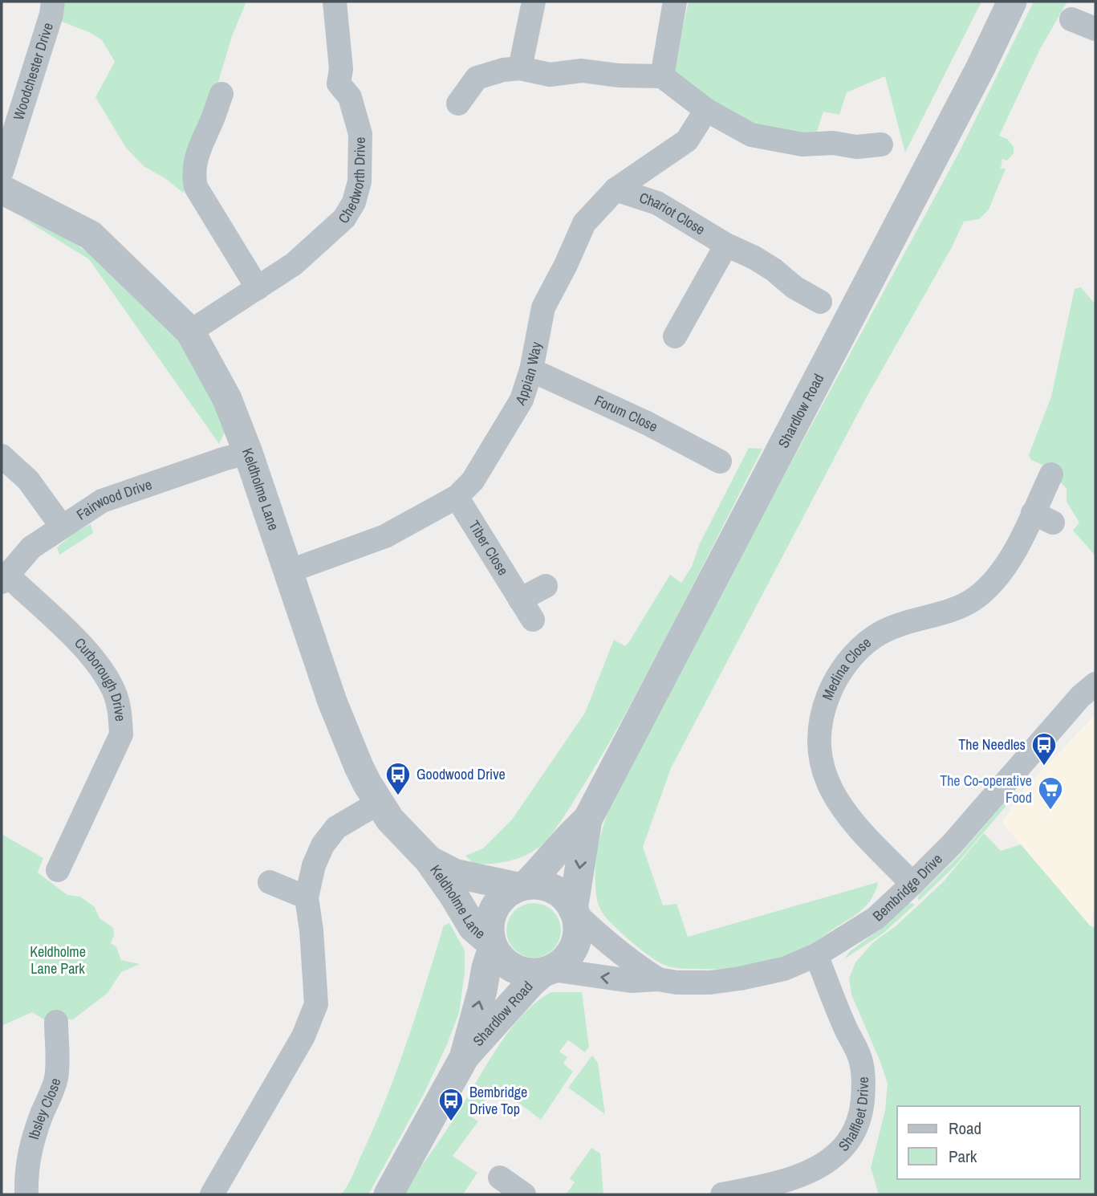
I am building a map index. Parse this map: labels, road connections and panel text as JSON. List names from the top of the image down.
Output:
{
  "streets": {
    "street": [
      "Woodchester Drive",
      "Chedworth Drive",
      "Chariot Close",
      "Appian Way",
      "Shardlow Road",
      "Forum Close",
      "Keldholme Lane",
      "Fairwood Drive",
      "Tiber Close",
      "Medina Close",
      "Curborough Drive",
      "Bembridge Drive",
      "Ibsley Close",
      "Shalfleet Drive"
    ]
  },
  "crossings": [
    ["Chedworth Drive", "Keldholme Lane"],
    ["Chariot Close", "Appian Way"],
    ["Appian Way", "Forum Close"],
    ["Appian Way", "Keldholme Lane"],
    ["Appian Way", "Tiber Close"],
    ["Shardlow Road", "Keldholme Lane"],
    ["Shardlow Road", "Bembridge Drive"],
    ["Keldholme Lane", "Fairwood Drive"],
    ["Keldholme Lane", "Bembridge Drive"],
    ["Fairwood Drive", "Curborough Drive"],
    ["Medina Close", "Bembridge Drive"],
    ["Bembridge Drive", "Shalfleet Drive"]
  ],
  "parks": ["Keldholme Lane Park"],
  "places": {
    "bus stop": ["The Needles", "Goodwood Drive", "Bembridge Drive Top"],
    "supermarket": ["The Co-operative Food"]
  },
  "legend": ["Road", "Park"]
}
